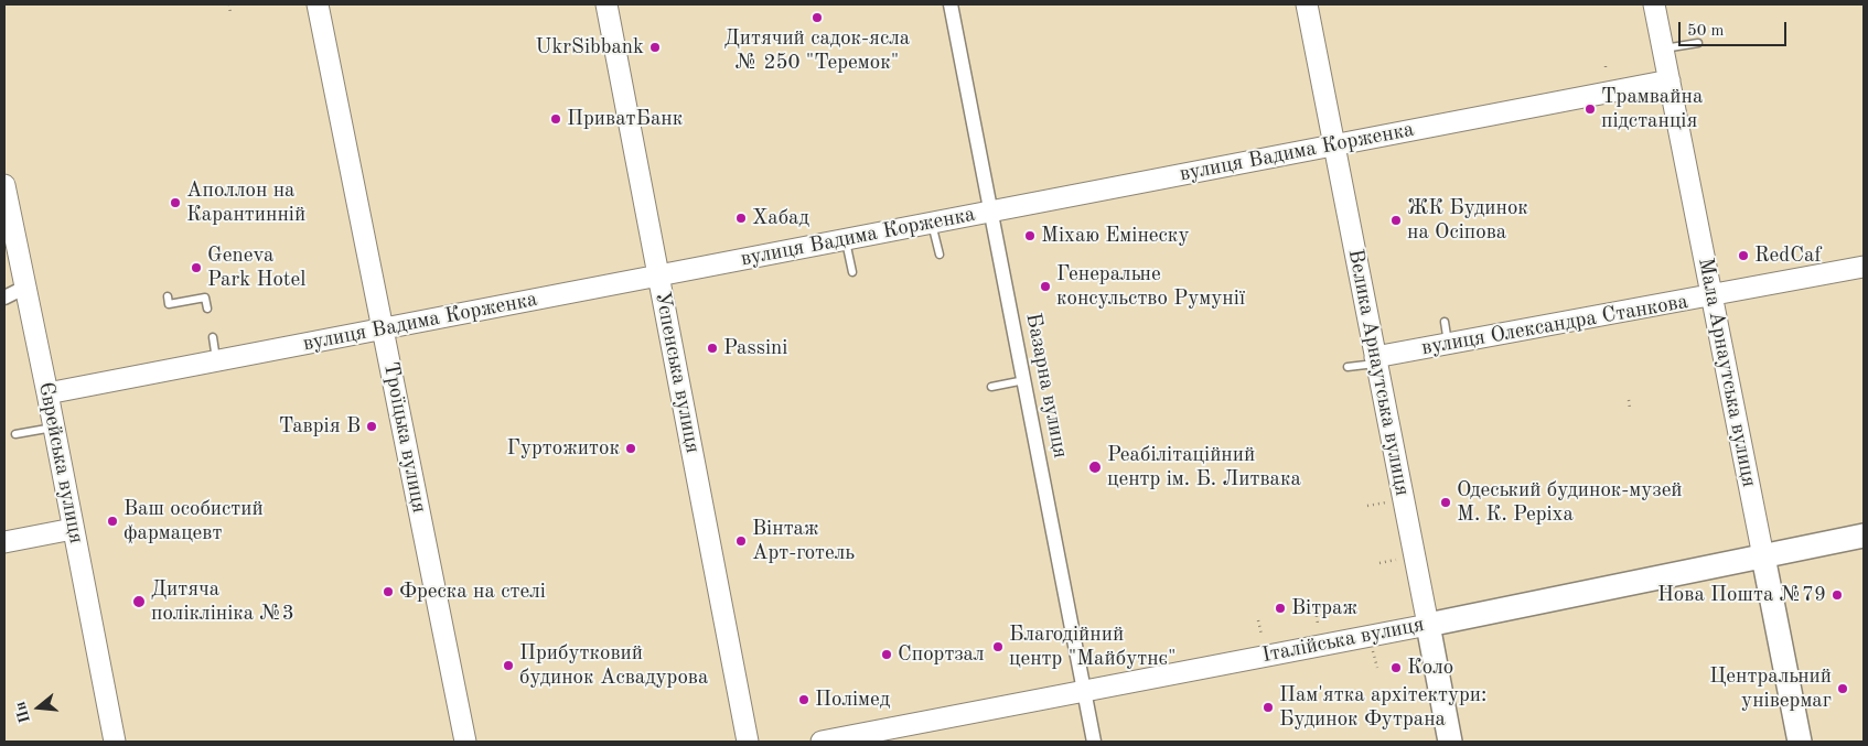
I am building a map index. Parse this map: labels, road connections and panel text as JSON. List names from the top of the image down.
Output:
{
  "streets": {
    "main road": [
      "вулиця Вадима Корженка",
      "вулиця Олександра Станкова",
      "Успенська вулиця",
      "Велика Арнаутська вулиця",
      "Мала Арнаутська вулиця",
      "Троїцька вулиця",
      "Єврейська вулиця",
      "Італійська вулиця"
    ],
    "street": ["Базарна вулиця"]
  },
  "crossings": [
    ["вулиця Вадима Корженка", "Успенська вулиця"],
    ["вулиця Вадима Корженка", "Велика Арнаутська вулиця"],
    ["вулиця Вадима Корженка", "Мала Арнаутська вулиця"],
    ["вулиця Вадима Корженка", "Базарна вулиця"],
    ["вулиця Вадима Корженка", "Троїцька вулиця"],
    ["вулиця Вадима Корженка", "Єврейська вулиця"],
    ["вулиця Олександра Станкова", "Велика Арнаутська вулиця"],
    ["вулиця Олександра Станкова", "Мала Арнаутська вулиця"],
    ["Велика Арнаутська вулиця", "Італійська вулиця"],
    ["Мала Арнаутська вулиця", "Італійська вулиця"],
    ["Базарна вулиця", "Італійська вулиця"]
  ],
  "places": [
    "Дитячий садок-ясла № 250 \"Теремок\"",
    "UkrSibbank",
    "Трамвайна підстанція",
    "ПриватБанк",
    "Аполлон на Карантинній",
    "Хабад",
    "ЖК Будинок на Осіпова",
    "Міхаю Емінеску",
    "RedCaf",
    "Geneva Park Hotel",
    "Генеральне консульство Румунії",
    "Passini",
    "Таврія В",
    "Гуртожиток",
    "Реабілітаційний центр ім. Б. Литвака",
    "Одеський будинок-музей М. К. Реріха",
    "Ваш особистий фармацевт",
    "Вінтаж Арт-готель",
    "Фреска на стелі",
    "Нова Пошта №79",
    "Дитяча поліклініка №3",
    "Вітраж",
    "Благодійний центр \"Майбутнє\"",
    "Спортзал",
    "Прибутковий будинок Асвадурова",
    "Коло",
    "Центральний універмаг",
    "Полімед",
    "Пам'ятка архітектури: Будинок Футрана"
  ],
  "scale_bar": "50 m",
  "north": "left"
}
